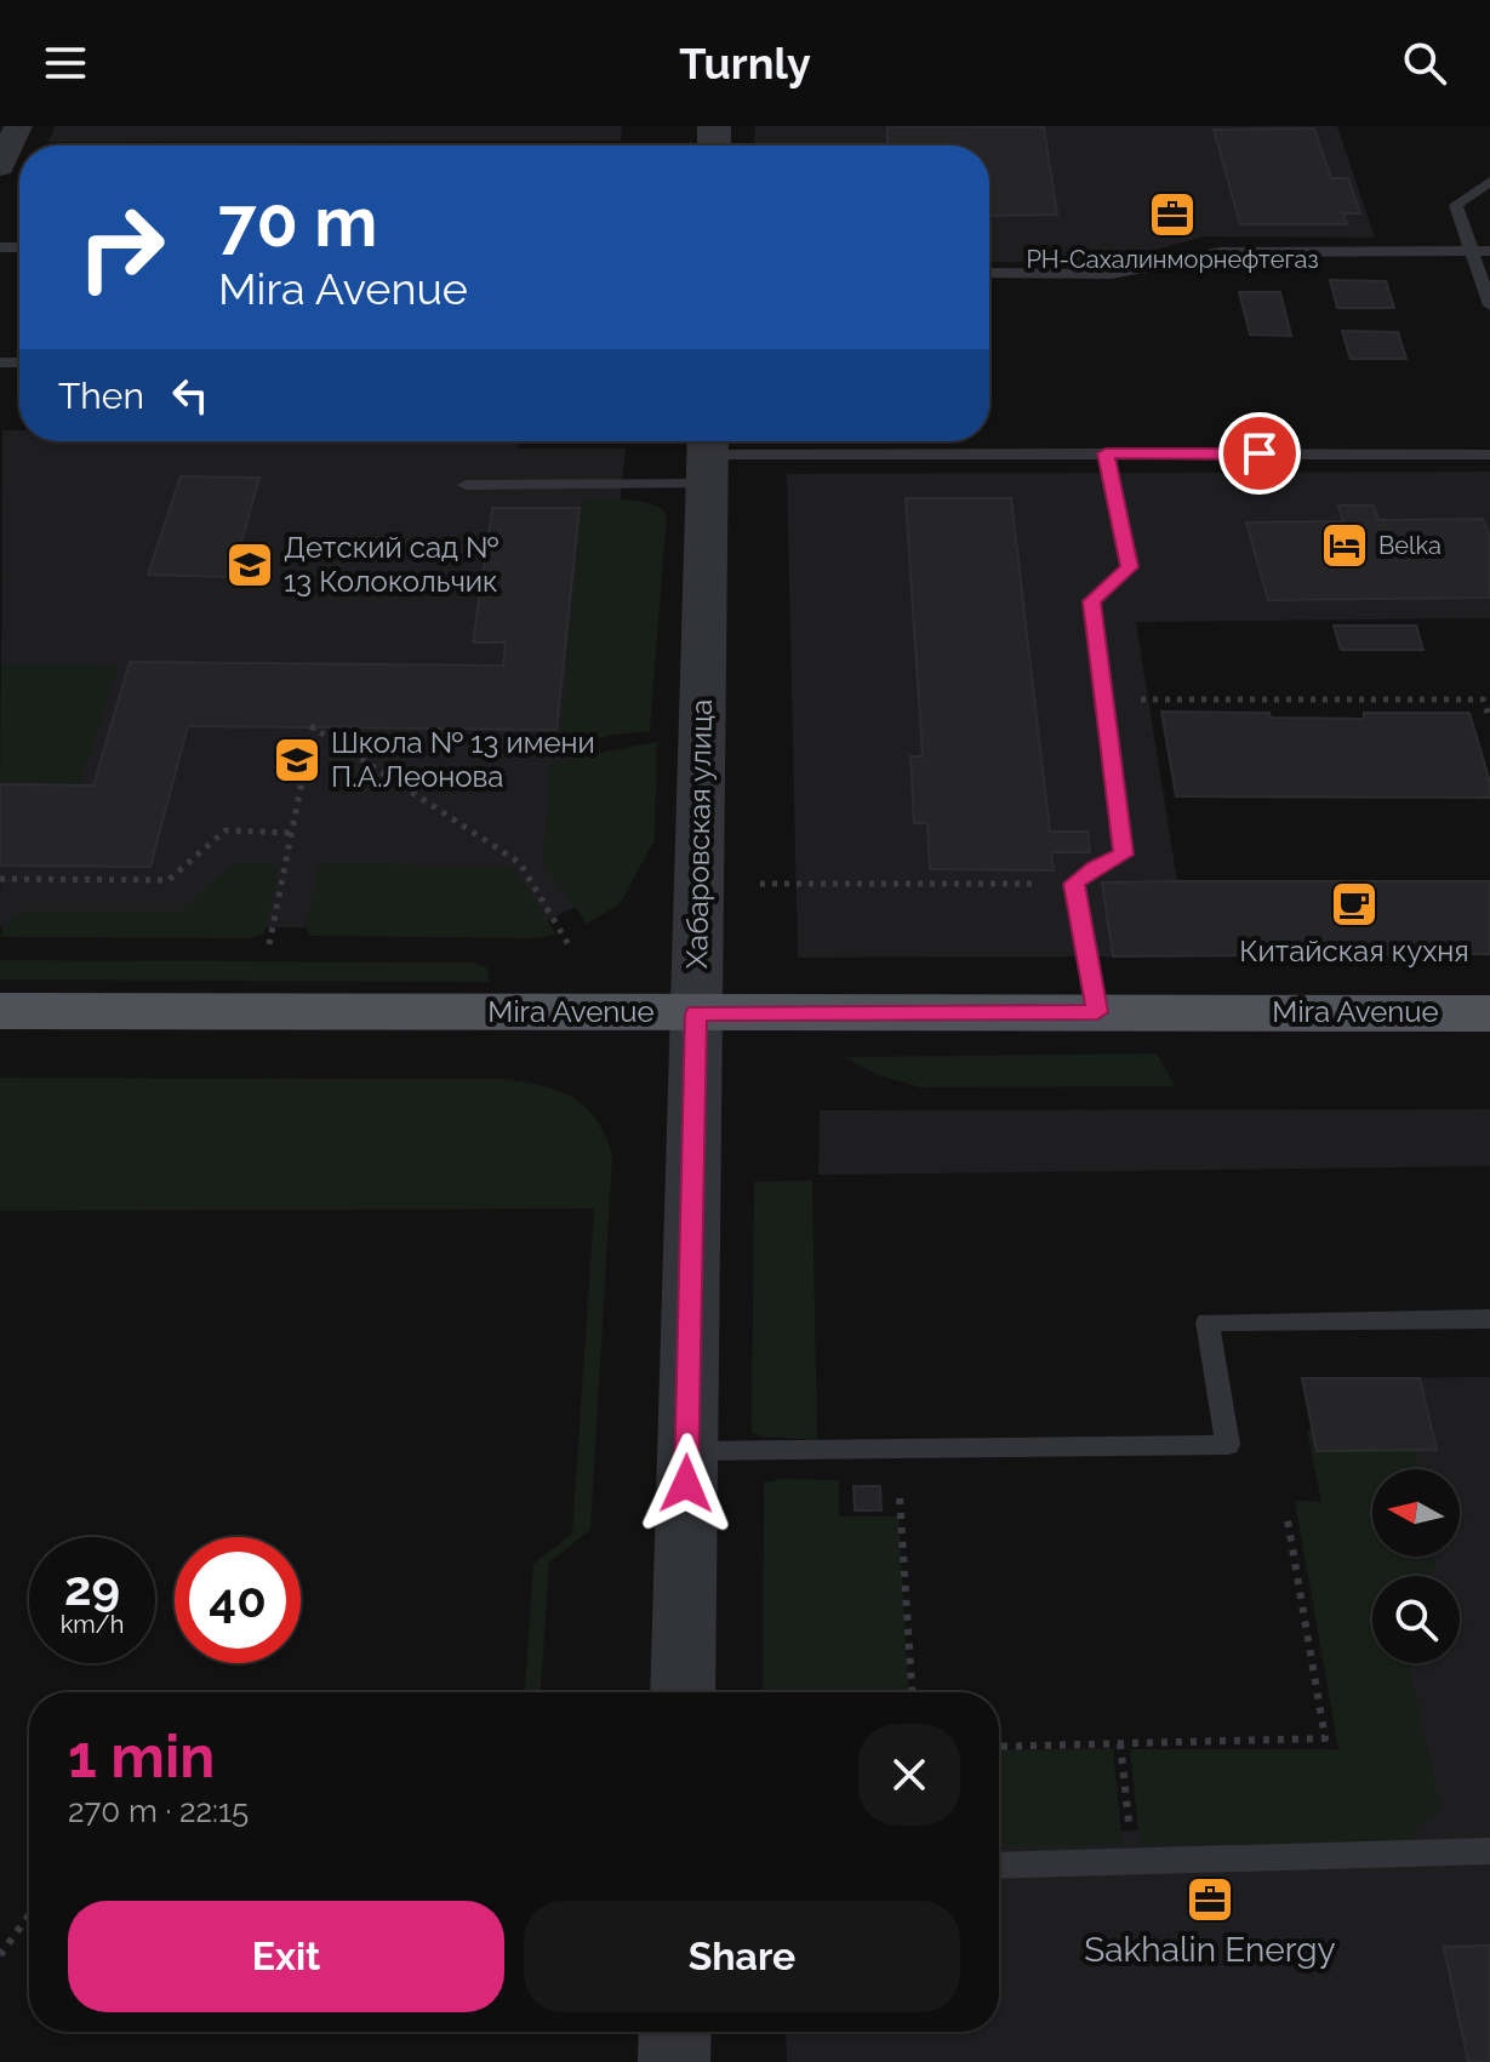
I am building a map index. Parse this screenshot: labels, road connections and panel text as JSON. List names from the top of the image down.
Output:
{
  "streets": {
    "main road": ["Mira Avenue"],
    "street": ["Хабаровская улица"]
  },
  "crossings": [
    ["Хабаровская улица", "Mira Avenue"]
  ],
  "places": {
    "office": ["РН-Сахалинморнефтегаз", "Sakhalin Energy"],
    "hotel": ["Belka"],
    "school or university": ["Детский сад № 13 Колокольчик", "Школа № 13 имени П.А.Леонова"],
    "cafe": ["Китайская кухня"]
  },
  "north": "left",
  "page": {
    "header": "Turnly",
    "turn": ["70 m", "Mira Avenue"],
    "then": "Then",
    "speed": "29 km/h",
    "limit": "40",
    "heading": ["1 min", "270 m · 22:15"],
    "buttons": ["Exit", "Share"]
  }
}
